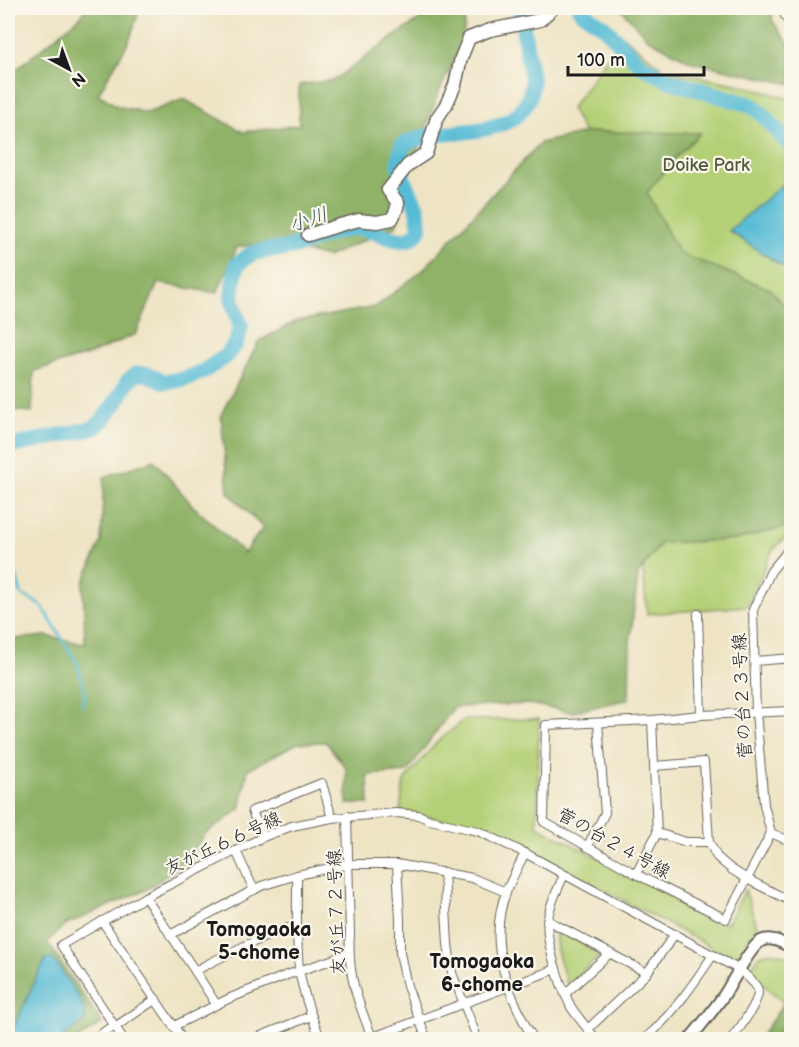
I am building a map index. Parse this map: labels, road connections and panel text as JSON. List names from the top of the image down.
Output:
{
  "streets": {
    "street": [
      "菅の台２３号線",
      "友が丘６６号線",
      "菅の台２４号線",
      "友が丘７２号線"
    ]
  },
  "crossings": [
    ["菅の台２３号線", "菅の台２４号線"],
    ["友が丘６６号線", "友が丘７２号線"]
  ],
  "districts": ["Tomogaoka 5-chome", "Tomogaoka 6-chome"],
  "water": ["小川"],
  "parks": ["Doike Park"],
  "scale_bar": "100 m",
  "north": "bottom right"
}
